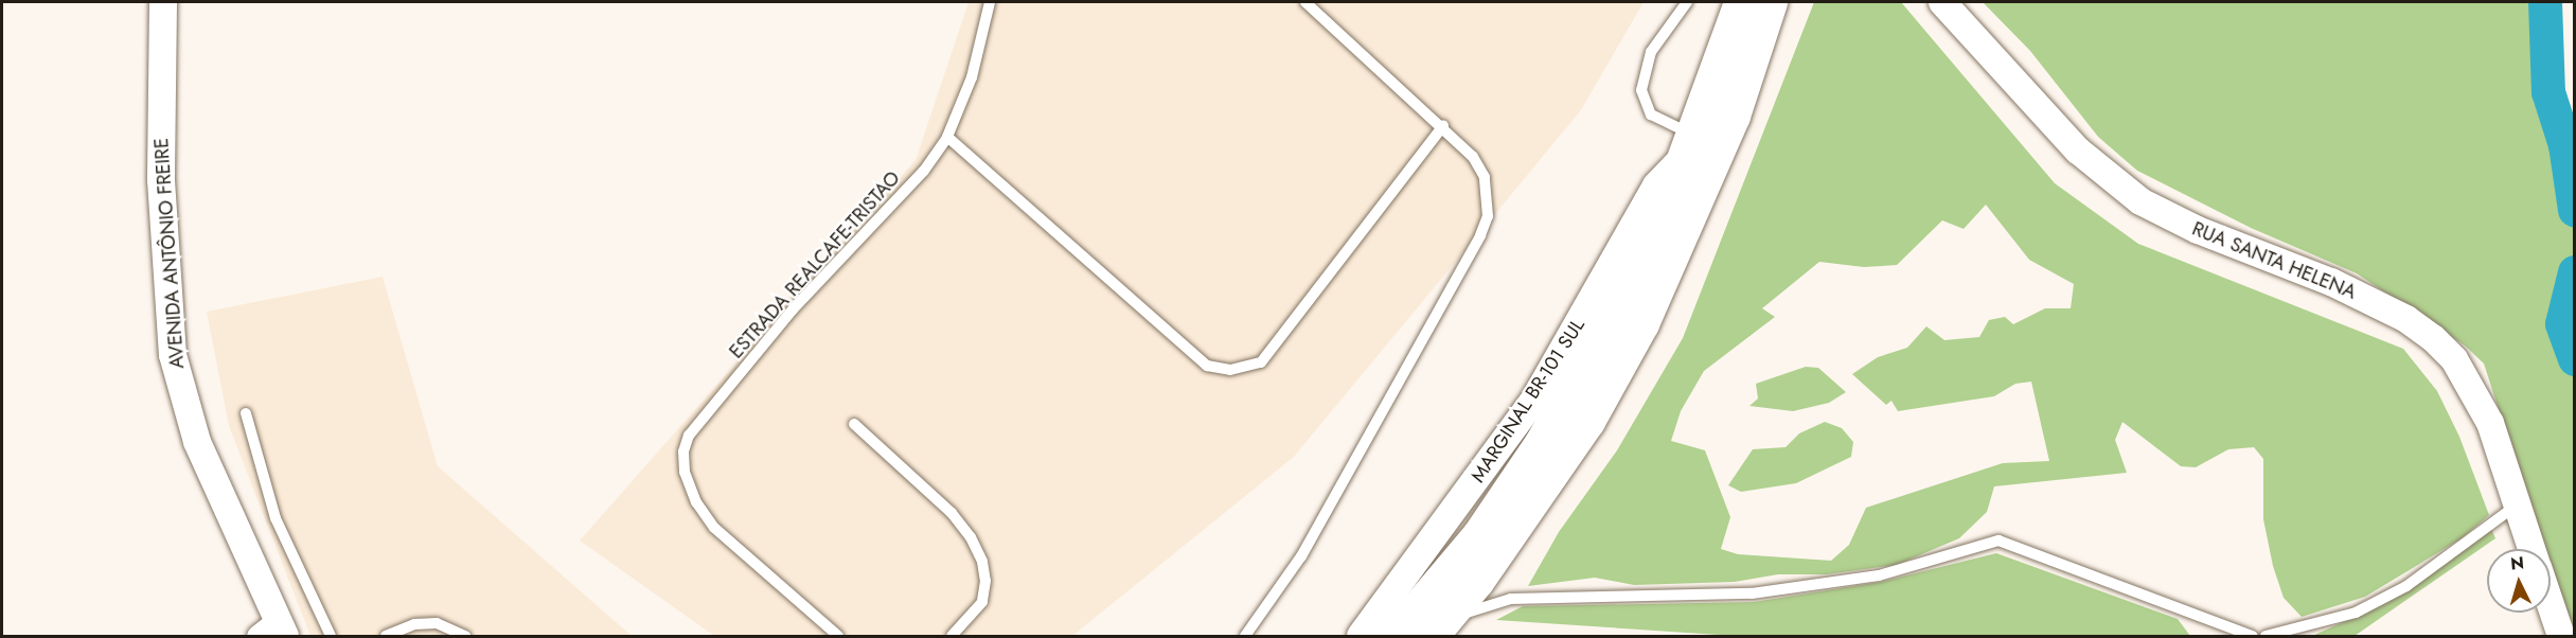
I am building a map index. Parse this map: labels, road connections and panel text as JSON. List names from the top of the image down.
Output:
{
  "streets": {
    "street": ["AVENIDA ANTÔNIO FREIRE", "RUA SANTA HELENA", "MARGINAL BR-101 SUL"],
    "lane": ["ESTRADA REALCAFE-TRISTAO"]
  },
  "north": "top"
}
